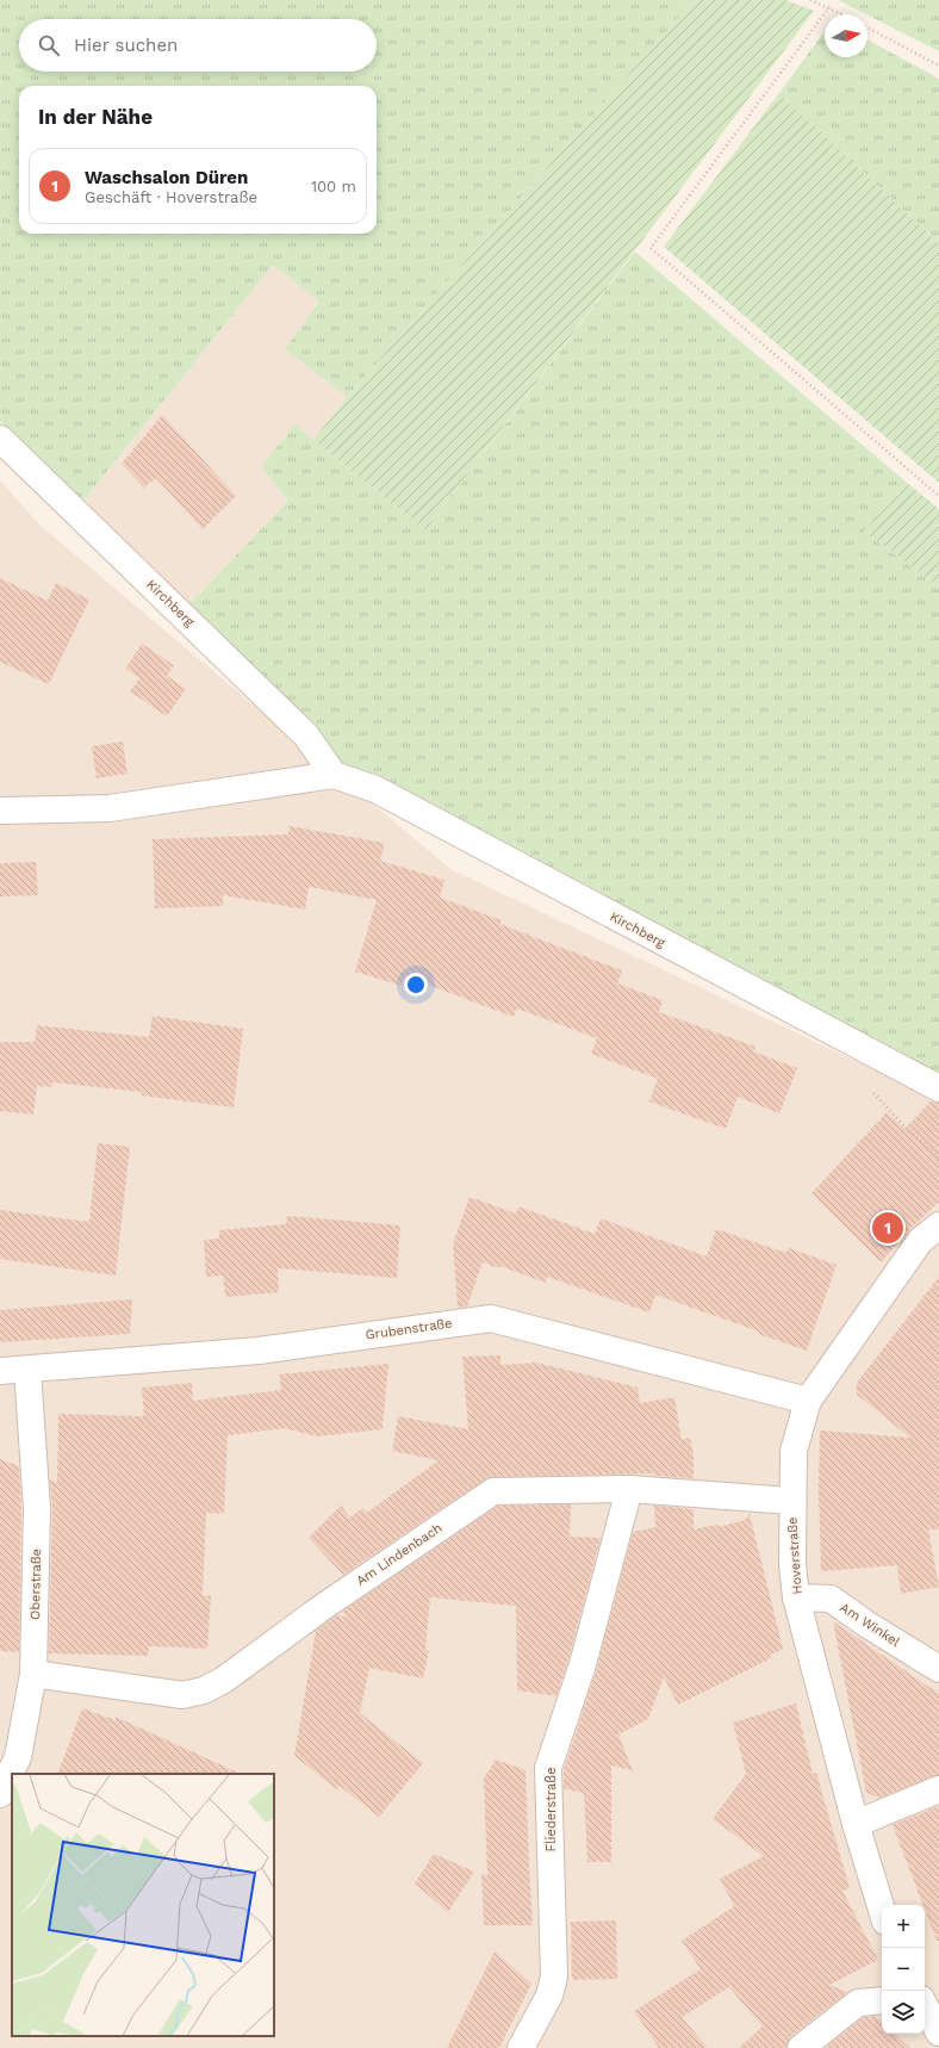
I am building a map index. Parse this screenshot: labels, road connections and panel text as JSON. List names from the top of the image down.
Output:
{
  "streets": {
    "street": [
      "Kirchberg",
      "Grubenstraße",
      "Am Lindenbach",
      "Hoverstraße",
      "Oberstraße",
      "Am Winkel",
      "Fliederstraße"
    ]
  },
  "crossings": [
    ["Grubenstraße", "Hoverstraße"],
    ["Grubenstraße", "Oberstraße"],
    ["Am Lindenbach", "Hoverstraße"],
    ["Am Lindenbach", "Oberstraße"],
    ["Am Lindenbach", "Fliederstraße"],
    ["Hoverstraße", "Am Winkel"]
  ],
  "north": "right",
  "page": {
    "search": "Hier suchen",
    "heading": "In der Nähe",
    "list": [
      {
        "mark": "1",
        "name": "Waschsalon Düren",
        "note": "Geschäft · Hoverstraße",
        "value": "100 m"
      }
    ],
    "pins": "1",
    "map_buttons": ["+", "−"]
  }
}
